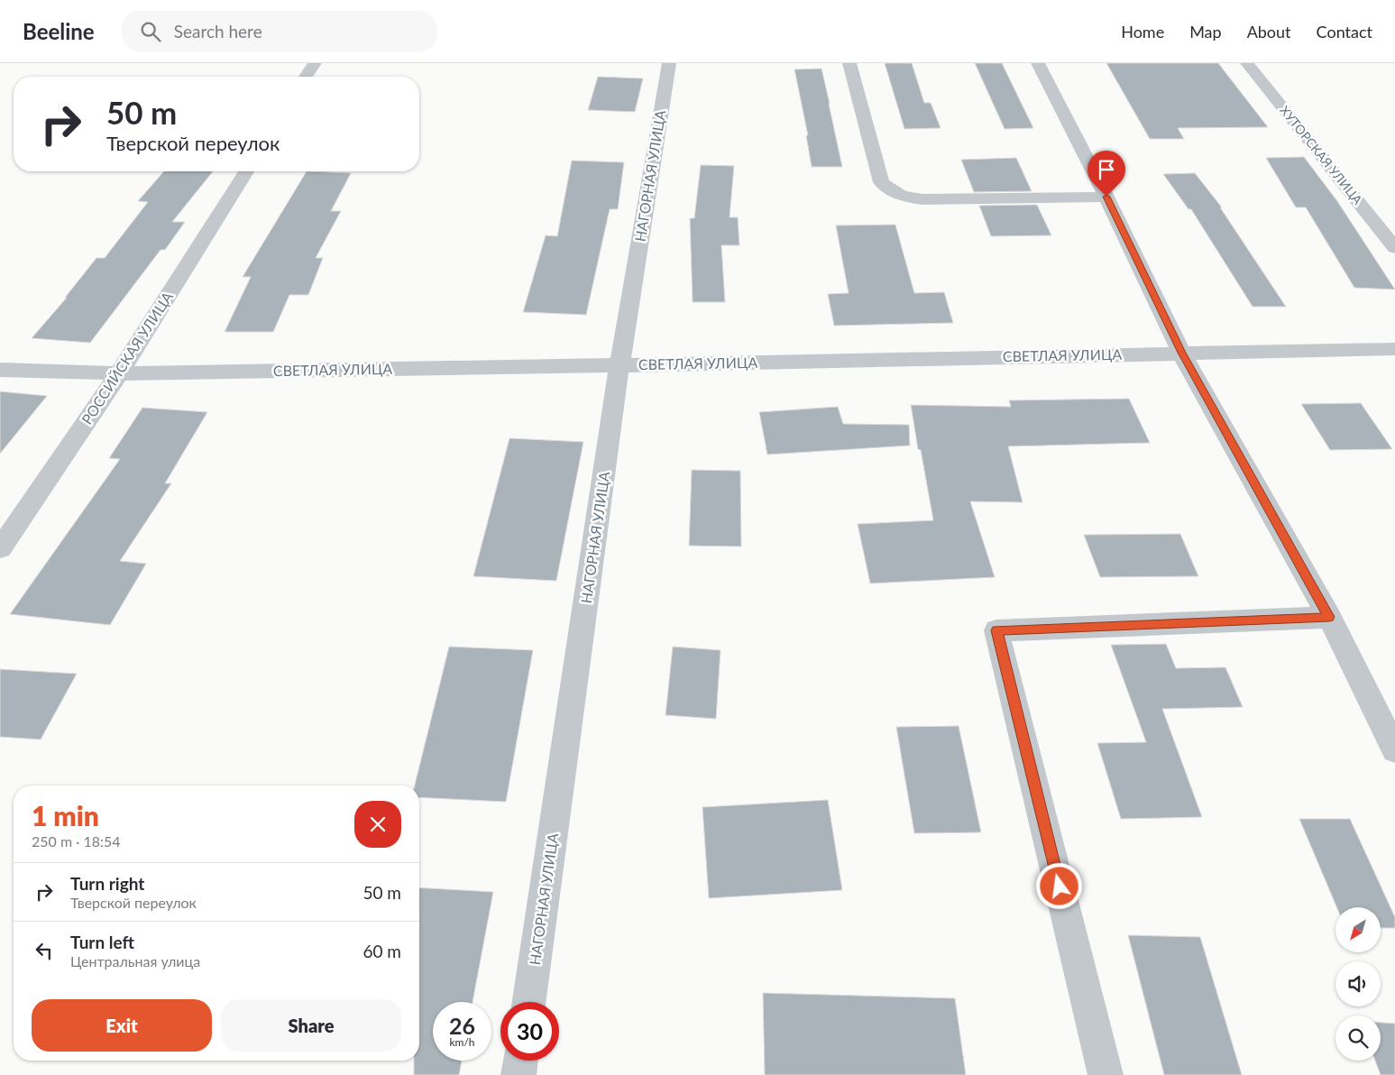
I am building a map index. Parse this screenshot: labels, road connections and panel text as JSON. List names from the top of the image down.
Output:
{
  "streets": {
    "street": [
      "ХУТОРСКАЯ УЛИЦА",
      "НАГОРНАЯ УЛИЦА",
      "СВЕТЛАЯ УЛИЦА",
      "РОССИЙСКАЯ УЛИЦА"
    ]
  },
  "crossings": [
    ["НАГОРНАЯ УЛИЦА", "СВЕТЛАЯ УЛИЦА"],
    ["СВЕТЛАЯ УЛИЦА", "РОССИЙСКАЯ УЛИЦА"]
  ],
  "north": "bottom left",
  "page": {
    "header": "Beeline",
    "search": "Search here",
    "nav": [
      "Home",
      "Map",
      "About",
      "Contact"
    ],
    "turn": ["50 m", "Тверской переулок"],
    "heading": ["1 min", "250 m · 18:54"],
    "list": [
      {
        "name": "Turn right",
        "note": "Тверской переулок",
        "value": "50 m"
      },
      {
        "name": "Turn left",
        "note": "Центральная улица",
        "value": "60 m"
      }
    ],
    "buttons": ["Exit", "Share"],
    "speed": "26 km/h",
    "limit": "30"
  }
}
